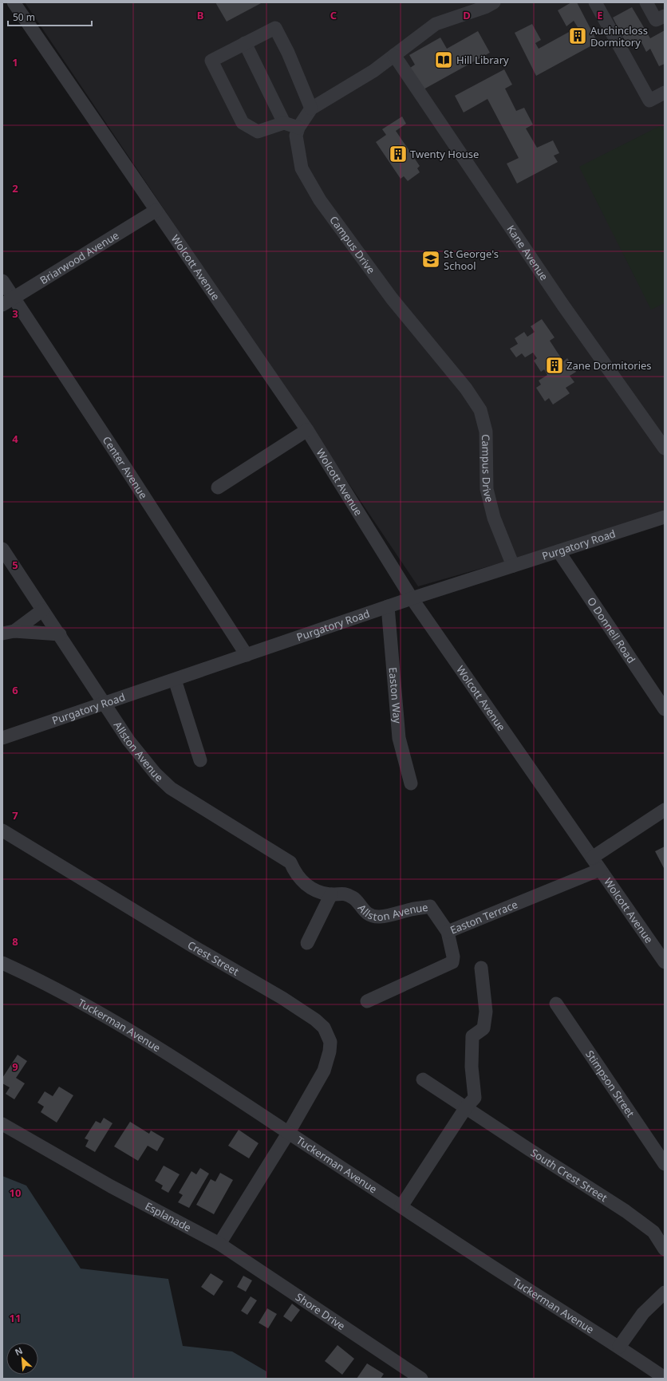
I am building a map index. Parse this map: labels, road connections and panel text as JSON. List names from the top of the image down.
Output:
{
  "streets": {
    "street": [
      "Campus Drive",
      "Kane Avenue",
      "Briarwood Avenue",
      "Wolcott Avenue",
      "Center Avenue",
      "Purgatory Road",
      "O Donnell Road",
      "Easton Way",
      "Allston Avenue",
      "Easton Terrace",
      "Crest Street",
      "Tuckerman Avenue",
      "Stimpson Street",
      "South Crest Street",
      "Esplanade",
      "Shore Drive"
    ]
  },
  "crossings": [
    ["Campus Drive", "Kane Avenue"],
    ["Campus Drive", "Purgatory Road"],
    ["Briarwood Avenue", "Wolcott Avenue"],
    ["Briarwood Avenue", "Center Avenue"],
    ["Wolcott Avenue", "Purgatory Road"],
    ["Wolcott Avenue", "Easton Terrace"],
    ["Center Avenue", "Purgatory Road"],
    ["Purgatory Road", "O Donnell Road"],
    ["Purgatory Road", "Easton Way"],
    ["Purgatory Road", "Allston Avenue"],
    ["Allston Avenue", "Easton Terrace"],
    ["Crest Street", "Tuckerman Avenue"],
    ["Esplanade", "Shore Drive"]
  ],
  "places": {
    "building": ["Auchincloss Dormitory", "Twenty House", "Zane Dormitories"],
    "library": ["Hill Library"],
    "school or university": ["St George's School"]
  },
  "scale_bar": "50 m",
  "north": "top left",
  "grid": {
    "columns": [
      "B",
      "C",
      "D",
      "E"
    ],
    "rows": [
      "1",
      "2",
      "3",
      "4",
      "5",
      "6",
      "7",
      "8",
      "9",
      "10",
      "11"
    ]
  }
}
